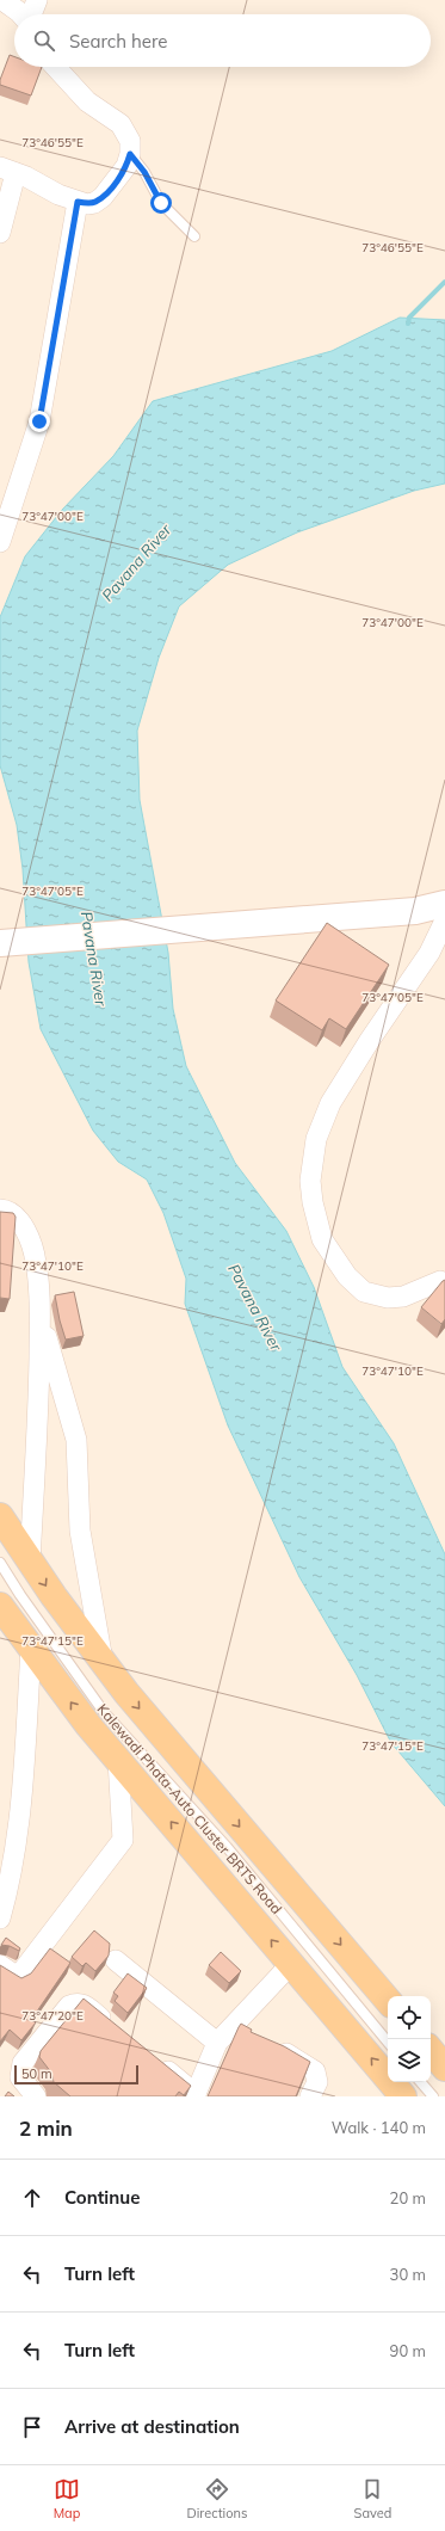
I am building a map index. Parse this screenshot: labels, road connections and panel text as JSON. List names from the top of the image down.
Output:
{
  "streets": {
    "lane": ["Kalewadi Phata-Auto Cluster BRTS Road"]
  },
  "water": ["Pavana River"],
  "scale_bar": "50 m",
  "page": {
    "search": "Search here",
    "scale": "50 m",
    "heading": ["2 min", "Walk · 140 m"],
    "list": [
      ["Continue", "20 m"],
      ["Turn left", "30 m"],
      ["Turn left", "90 m"],
      "Arrive at destination"
    ],
    "nav": ["Map", "Directions", "Saved"]
  },
  "coordinates": [
    "73°46'55\"E",
    "73°47'00\"E",
    "73°47'05\"E",
    "73°47'10\"E",
    "73°47'15\"E",
    "73°47'20\"E"
  ]
}
